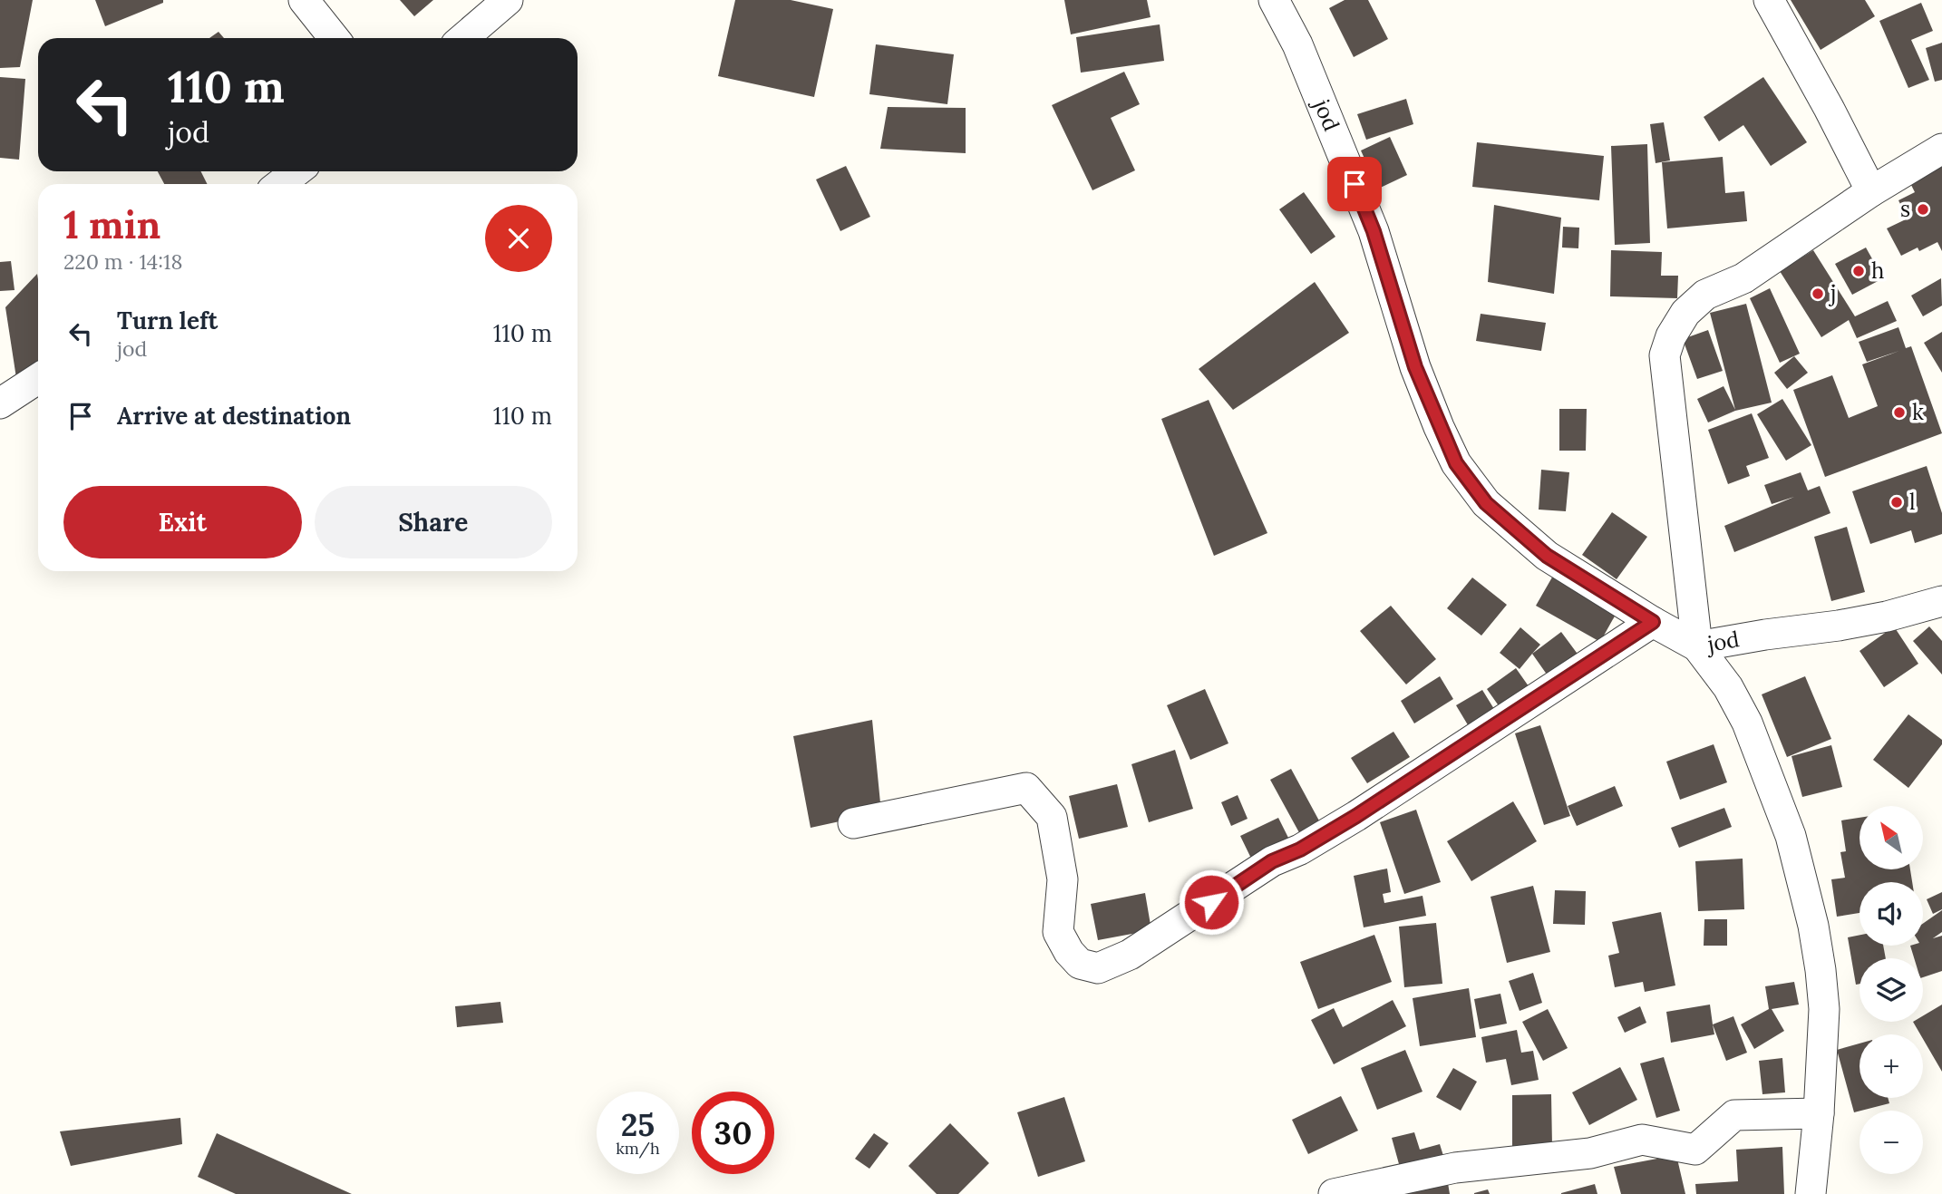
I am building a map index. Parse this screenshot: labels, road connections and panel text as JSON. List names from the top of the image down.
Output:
{
  "streets": {
    "street": ["jod"]
  },
  "places": [
    "s",
    "h",
    "j",
    "k",
    "l"
  ],
  "north": "top left",
  "page": {
    "turn": ["110 m", "jod"],
    "heading": ["1 min", "220 m · 14:18"],
    "list": [
      {
        "name": "Turn left",
        "note": "jod",
        "value": "110 m"
      },
      {
        "name": "Arrive at destination",
        "value": "110 m"
      }
    ],
    "buttons": ["Exit", "Share"],
    "map_buttons": ["+", "−"],
    "speed": "25 km/h",
    "limit": "30"
  }
}
